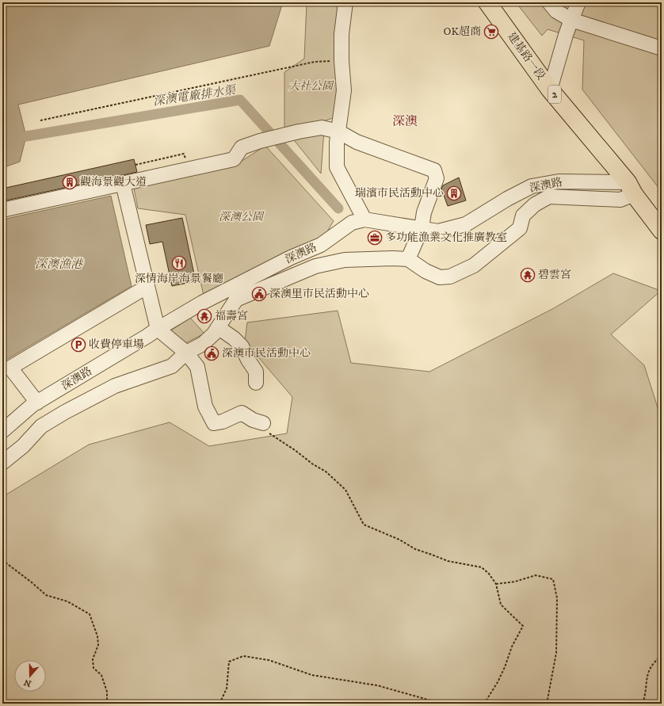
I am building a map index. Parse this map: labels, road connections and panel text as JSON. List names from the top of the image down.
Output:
{
  "streets": {
    "main road": ["建基路一段", "2"],
    "street": ["深澳路"]
  },
  "crossings": [
    ["建基路一段", "2"],
    ["建基路一段", "深澳路"],
    ["2", "深澳路"]
  ],
  "districts": ["深澳"],
  "water": ["深澳電廠排水渠", "深澳漁港"],
  "parks": ["大社公園", "深澳公園"],
  "places": {
    "supermarket": ["OK超商"],
    "building": ["觀海景觀大道", "瑞濱市民活動中心"],
    "office": ["多功能漁業文化推廣教室"],
    "restaurant": ["深情海岸海景餐廳"],
    "temple": ["碧雲宮", "福壽宮"],
    "public building": ["深澳里市民活動中心", "深澳市民活動中心"],
    "parking": ["收費停車場"]
  },
  "north": "bottom"
}
